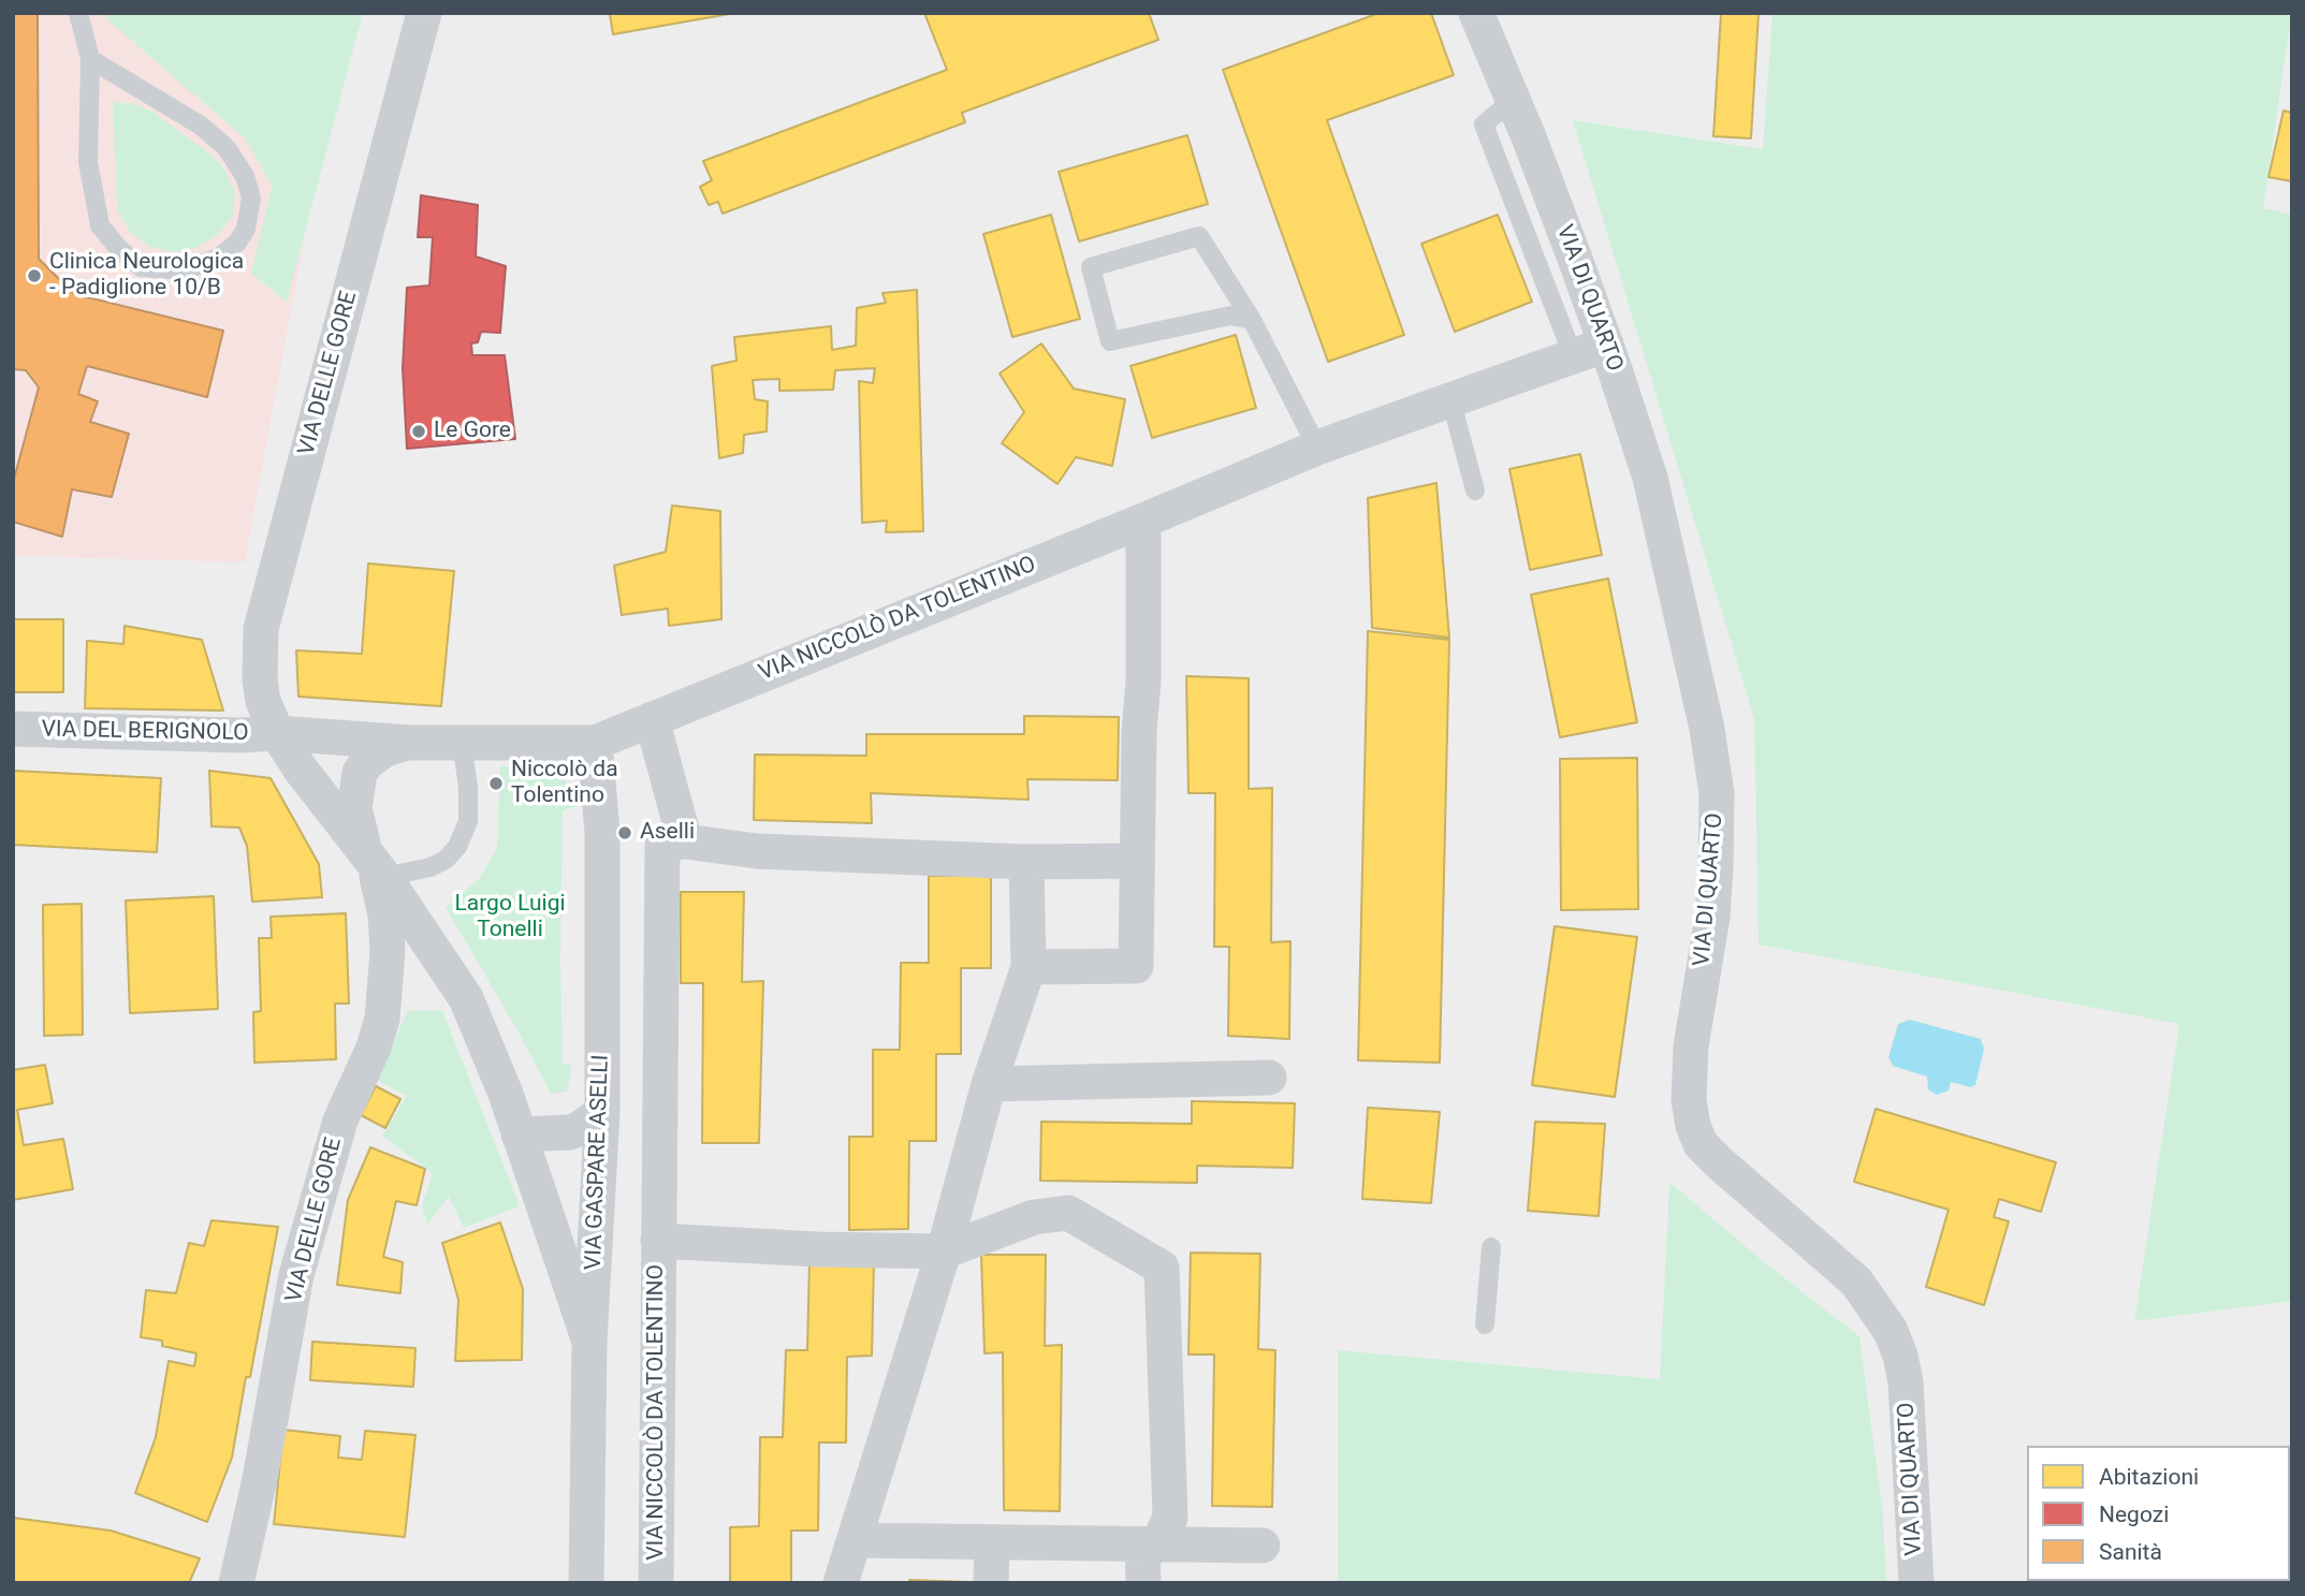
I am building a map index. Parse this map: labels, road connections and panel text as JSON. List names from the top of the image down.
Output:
{
  "streets": {
    "street": [
      "VIA DI QUARTO",
      "VIA DELLE GORE",
      "VIA NICCOLÒ DA TOLENTINO",
      "VIA DEL BERIGNOLO",
      "VIA GASPARE ASELLI"
    ]
  },
  "crossings": [
    ["VIA DI QUARTO", "VIA NICCOLÒ DA TOLENTINO"],
    ["VIA DELLE GORE", "VIA NICCOLÒ DA TOLENTINO"],
    ["VIA DELLE GORE", "VIA DEL BERIGNOLO"],
    ["VIA NICCOLÒ DA TOLENTINO", "VIA GASPARE ASELLI"]
  ],
  "parks": ["Largo Luigi Tonelli"],
  "places": [
    "Clinica Neurologica - Padiglione 10/B",
    "Le Gore",
    "Niccolò da Tolentino",
    "Aselli"
  ],
  "legend": ["Abitazioni", "Negozi", "Sanità"]
}
